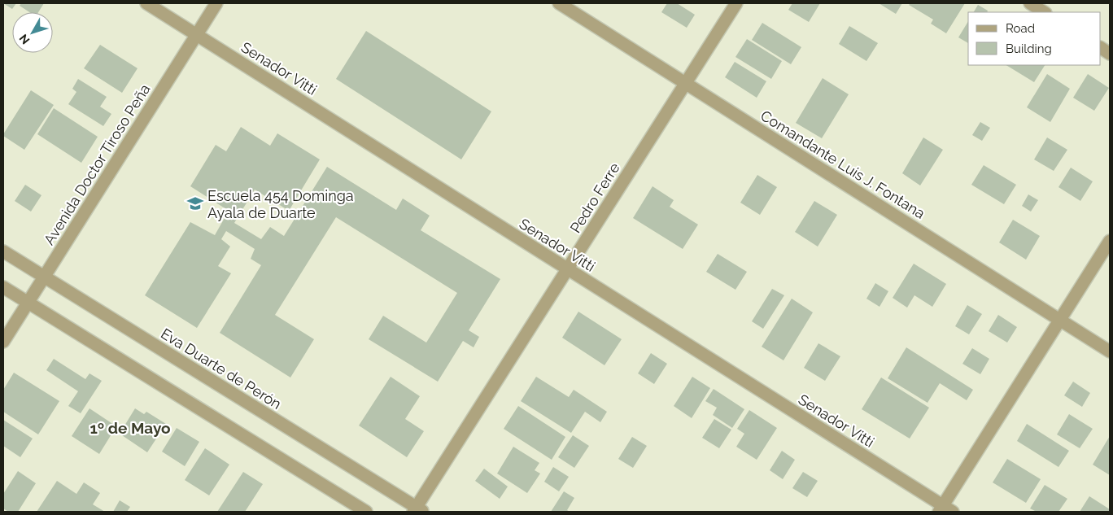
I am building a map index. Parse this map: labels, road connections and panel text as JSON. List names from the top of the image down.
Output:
{
  "streets": {
    "street": [
      "Senador Vitti",
      "Avenida Doctor Tiroso Peña",
      "Comandante Luis J. Fontana",
      "Pedro Ferre",
      "Eva Duarte de Perón"
    ]
  },
  "crossings": [
    ["Senador Vitti", "Avenida Doctor Tiroso Peña"],
    ["Senador Vitti", "Pedro Ferre"],
    ["Avenida Doctor Tiroso Peña", "Eva Duarte de Perón"],
    ["Comandante Luis J. Fontana", "Pedro Ferre"],
    ["Pedro Ferre", "Eva Duarte de Perón"]
  ],
  "districts": ["1º de Mayo"],
  "places": {
    "school or university": ["Escuela 454 Dominga Ayala de Duarte"]
  },
  "legend": ["Road", "Building"],
  "north": "bottom left"
}
